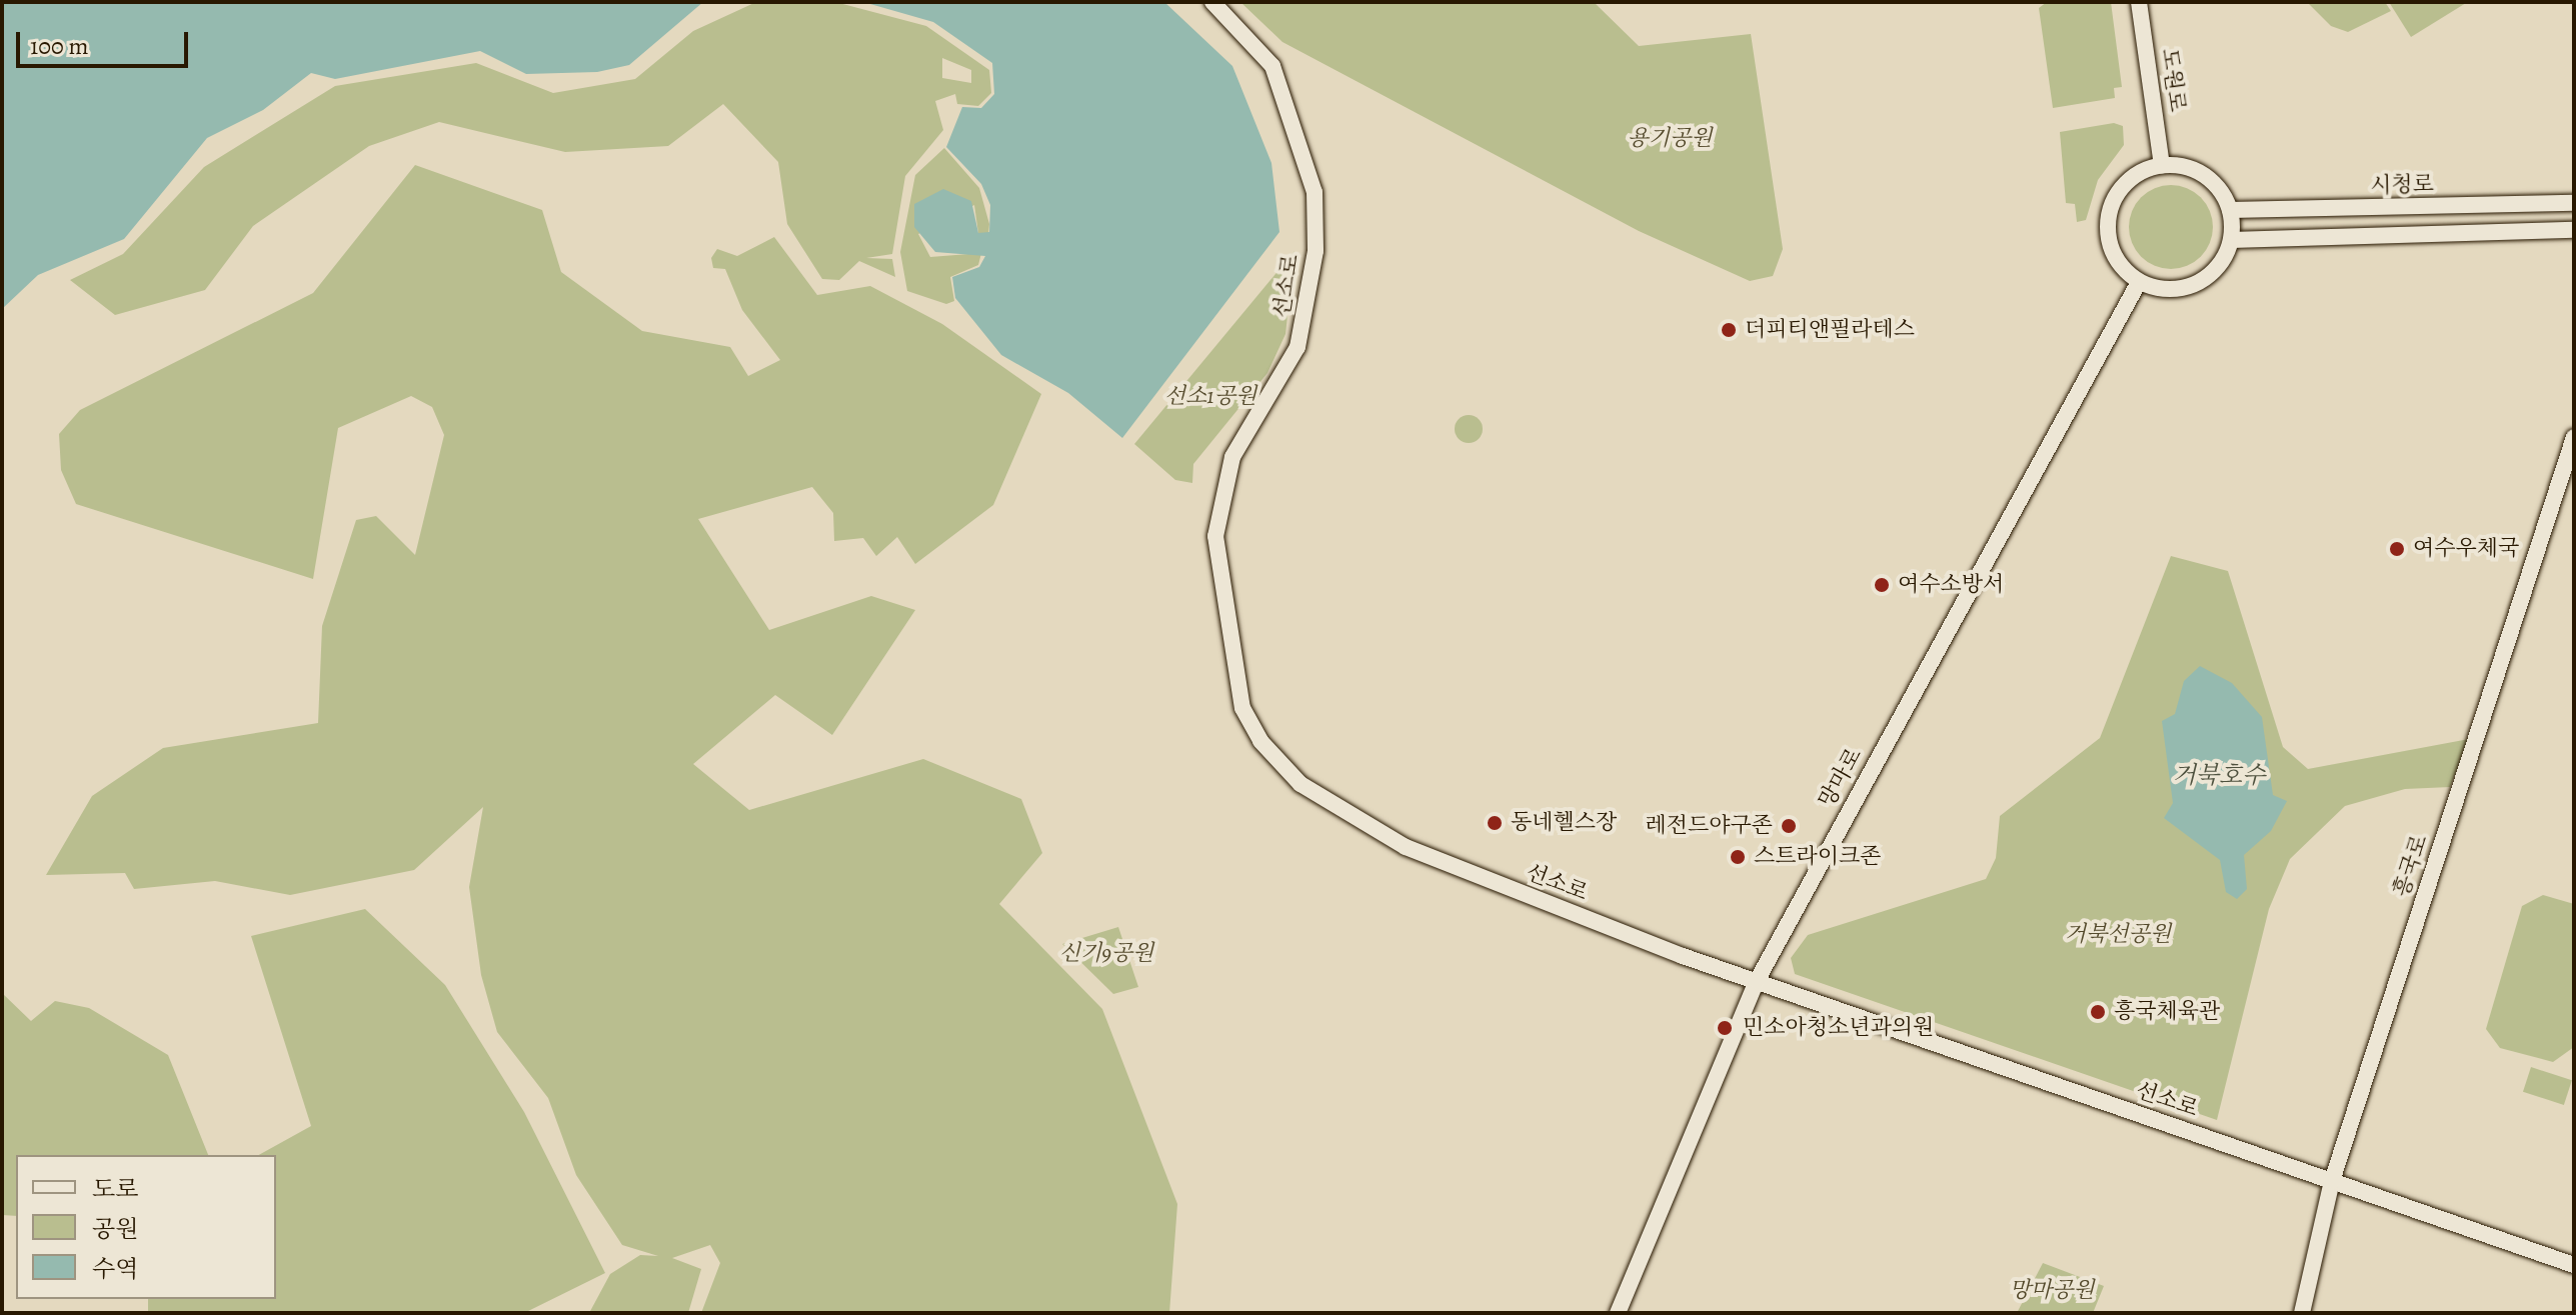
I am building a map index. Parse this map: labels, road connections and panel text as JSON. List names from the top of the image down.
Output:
{
  "streets": {
    "street": [
      "도원로",
      "시청로",
      "선소로",
      "망마로",
      "흥국로"
    ]
  },
  "crossings": [
    ["도원로", "시청로"],
    ["도원로", "망마로"],
    ["시청로", "망마로"],
    ["선소로", "망마로"],
    ["선소로", "흥국로"]
  ],
  "water": ["거북호수"],
  "parks": [
    "용기공원",
    "선소1공원",
    "거북선공원",
    "신기9공원",
    "망마공원"
  ],
  "places": [
    "더피티앤필라테스",
    "여수우체국",
    "여수소방서",
    "동네헬스장",
    "레전드야구존",
    "스트라이크존",
    "흥국체육관",
    "민소아청소년과의원"
  ],
  "legend": ["도로", "공원", "수역"],
  "scale_bar": "100 m"
}
